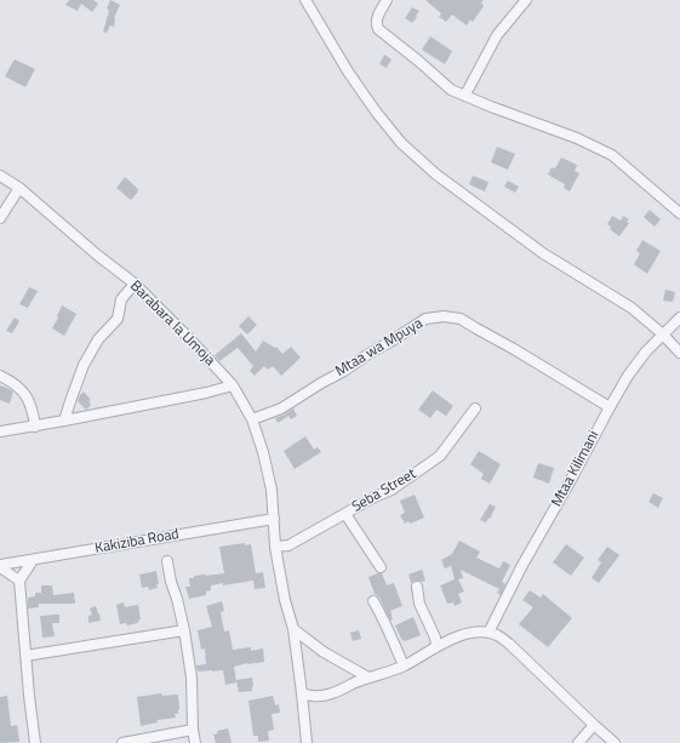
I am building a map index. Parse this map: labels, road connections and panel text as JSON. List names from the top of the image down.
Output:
{
  "streets": {
    "street": [
      "Barabara la Umoja",
      "Mtaa wa Mpuya",
      "Mtaa Kilimani",
      "Seba Street",
      "Kakiziba Road"
    ]
  },
  "crossings": [
    ["Barabara la Umoja", "Mtaa wa Mpuya"],
    ["Barabara la Umoja", "Seba Street"],
    ["Barabara la Umoja", "Kakiziba Road"],
    ["Mtaa wa Mpuya", "Mtaa Kilimani"]
  ]
}
